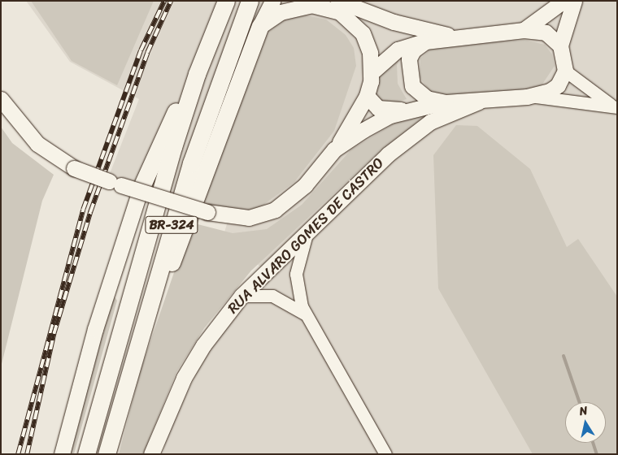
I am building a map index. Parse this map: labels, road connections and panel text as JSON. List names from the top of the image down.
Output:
{
  "streets": {
    "highway": ["BR-324"],
    "main road": ["RUA ALVARO GOMES DE CASTRO"]
  },
  "north": "top"
}
